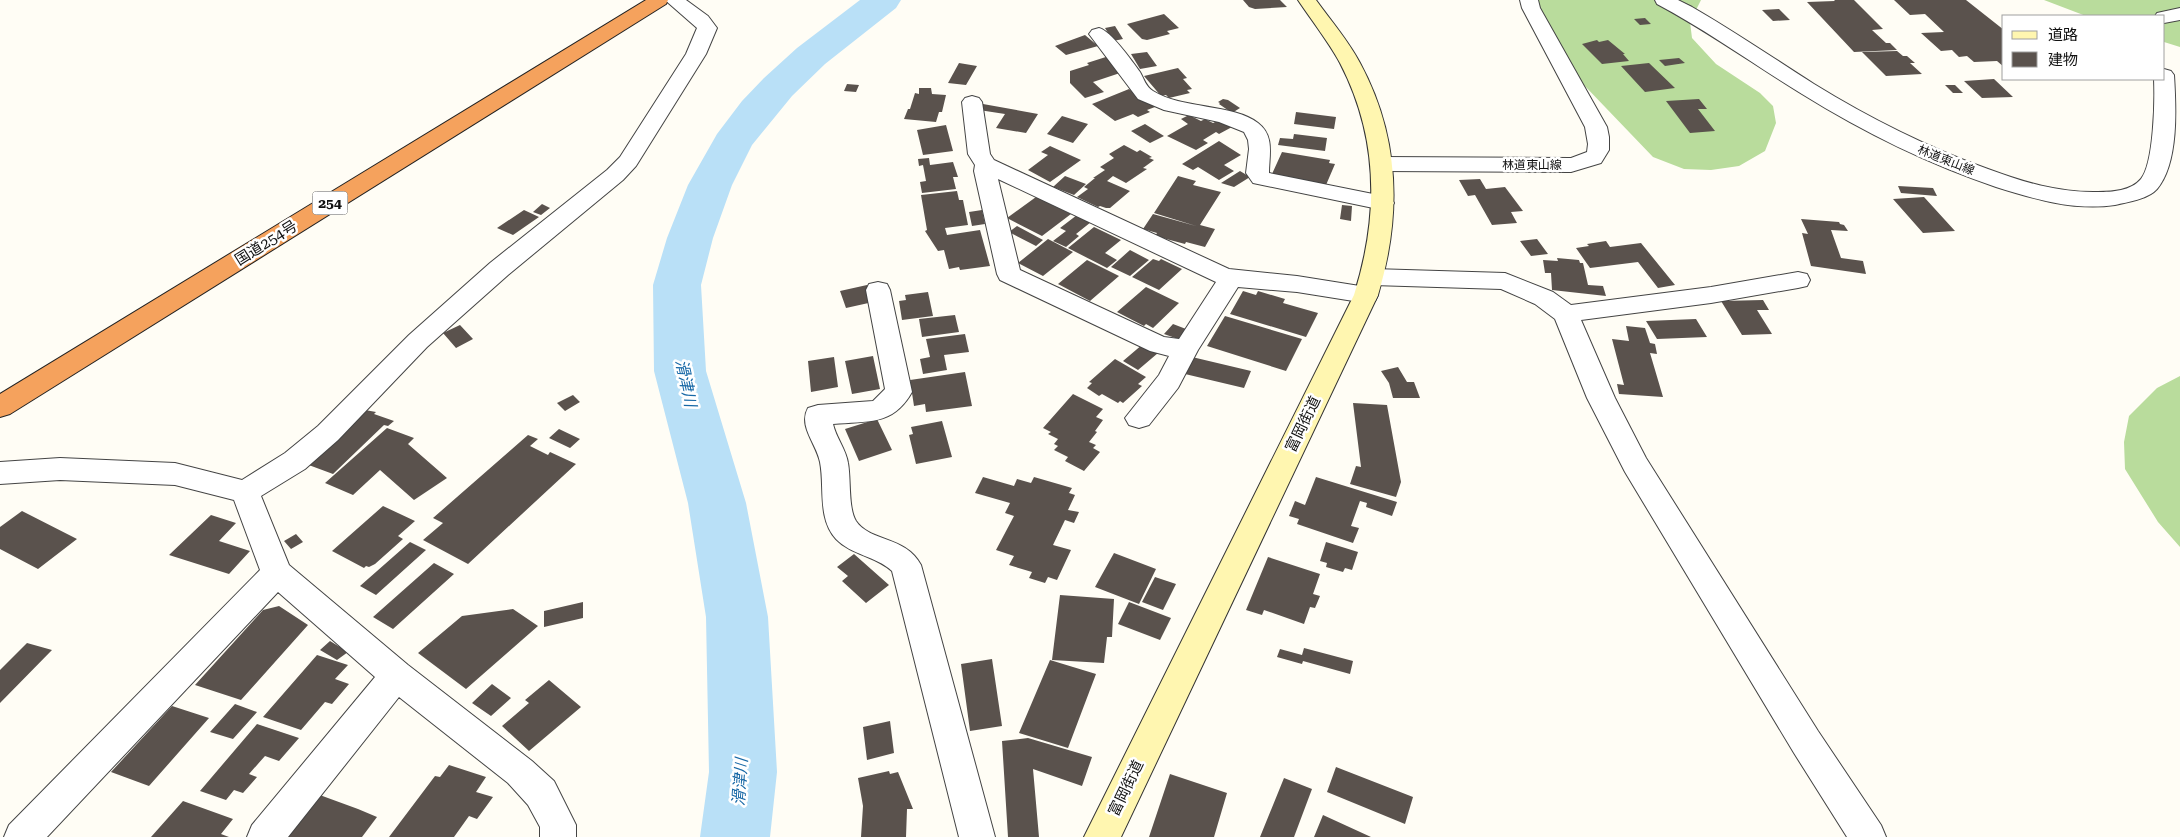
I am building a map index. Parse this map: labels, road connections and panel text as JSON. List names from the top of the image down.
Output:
{
  "streets": {
    "highway": ["254", "国道254号"],
    "street": ["林道東山線", "富岡街道"]
  },
  "crossings": [
    ["林道東山線", "富岡街道"]
  ],
  "water": ["滑津川"],
  "legend": ["道路", "建物"]
}
